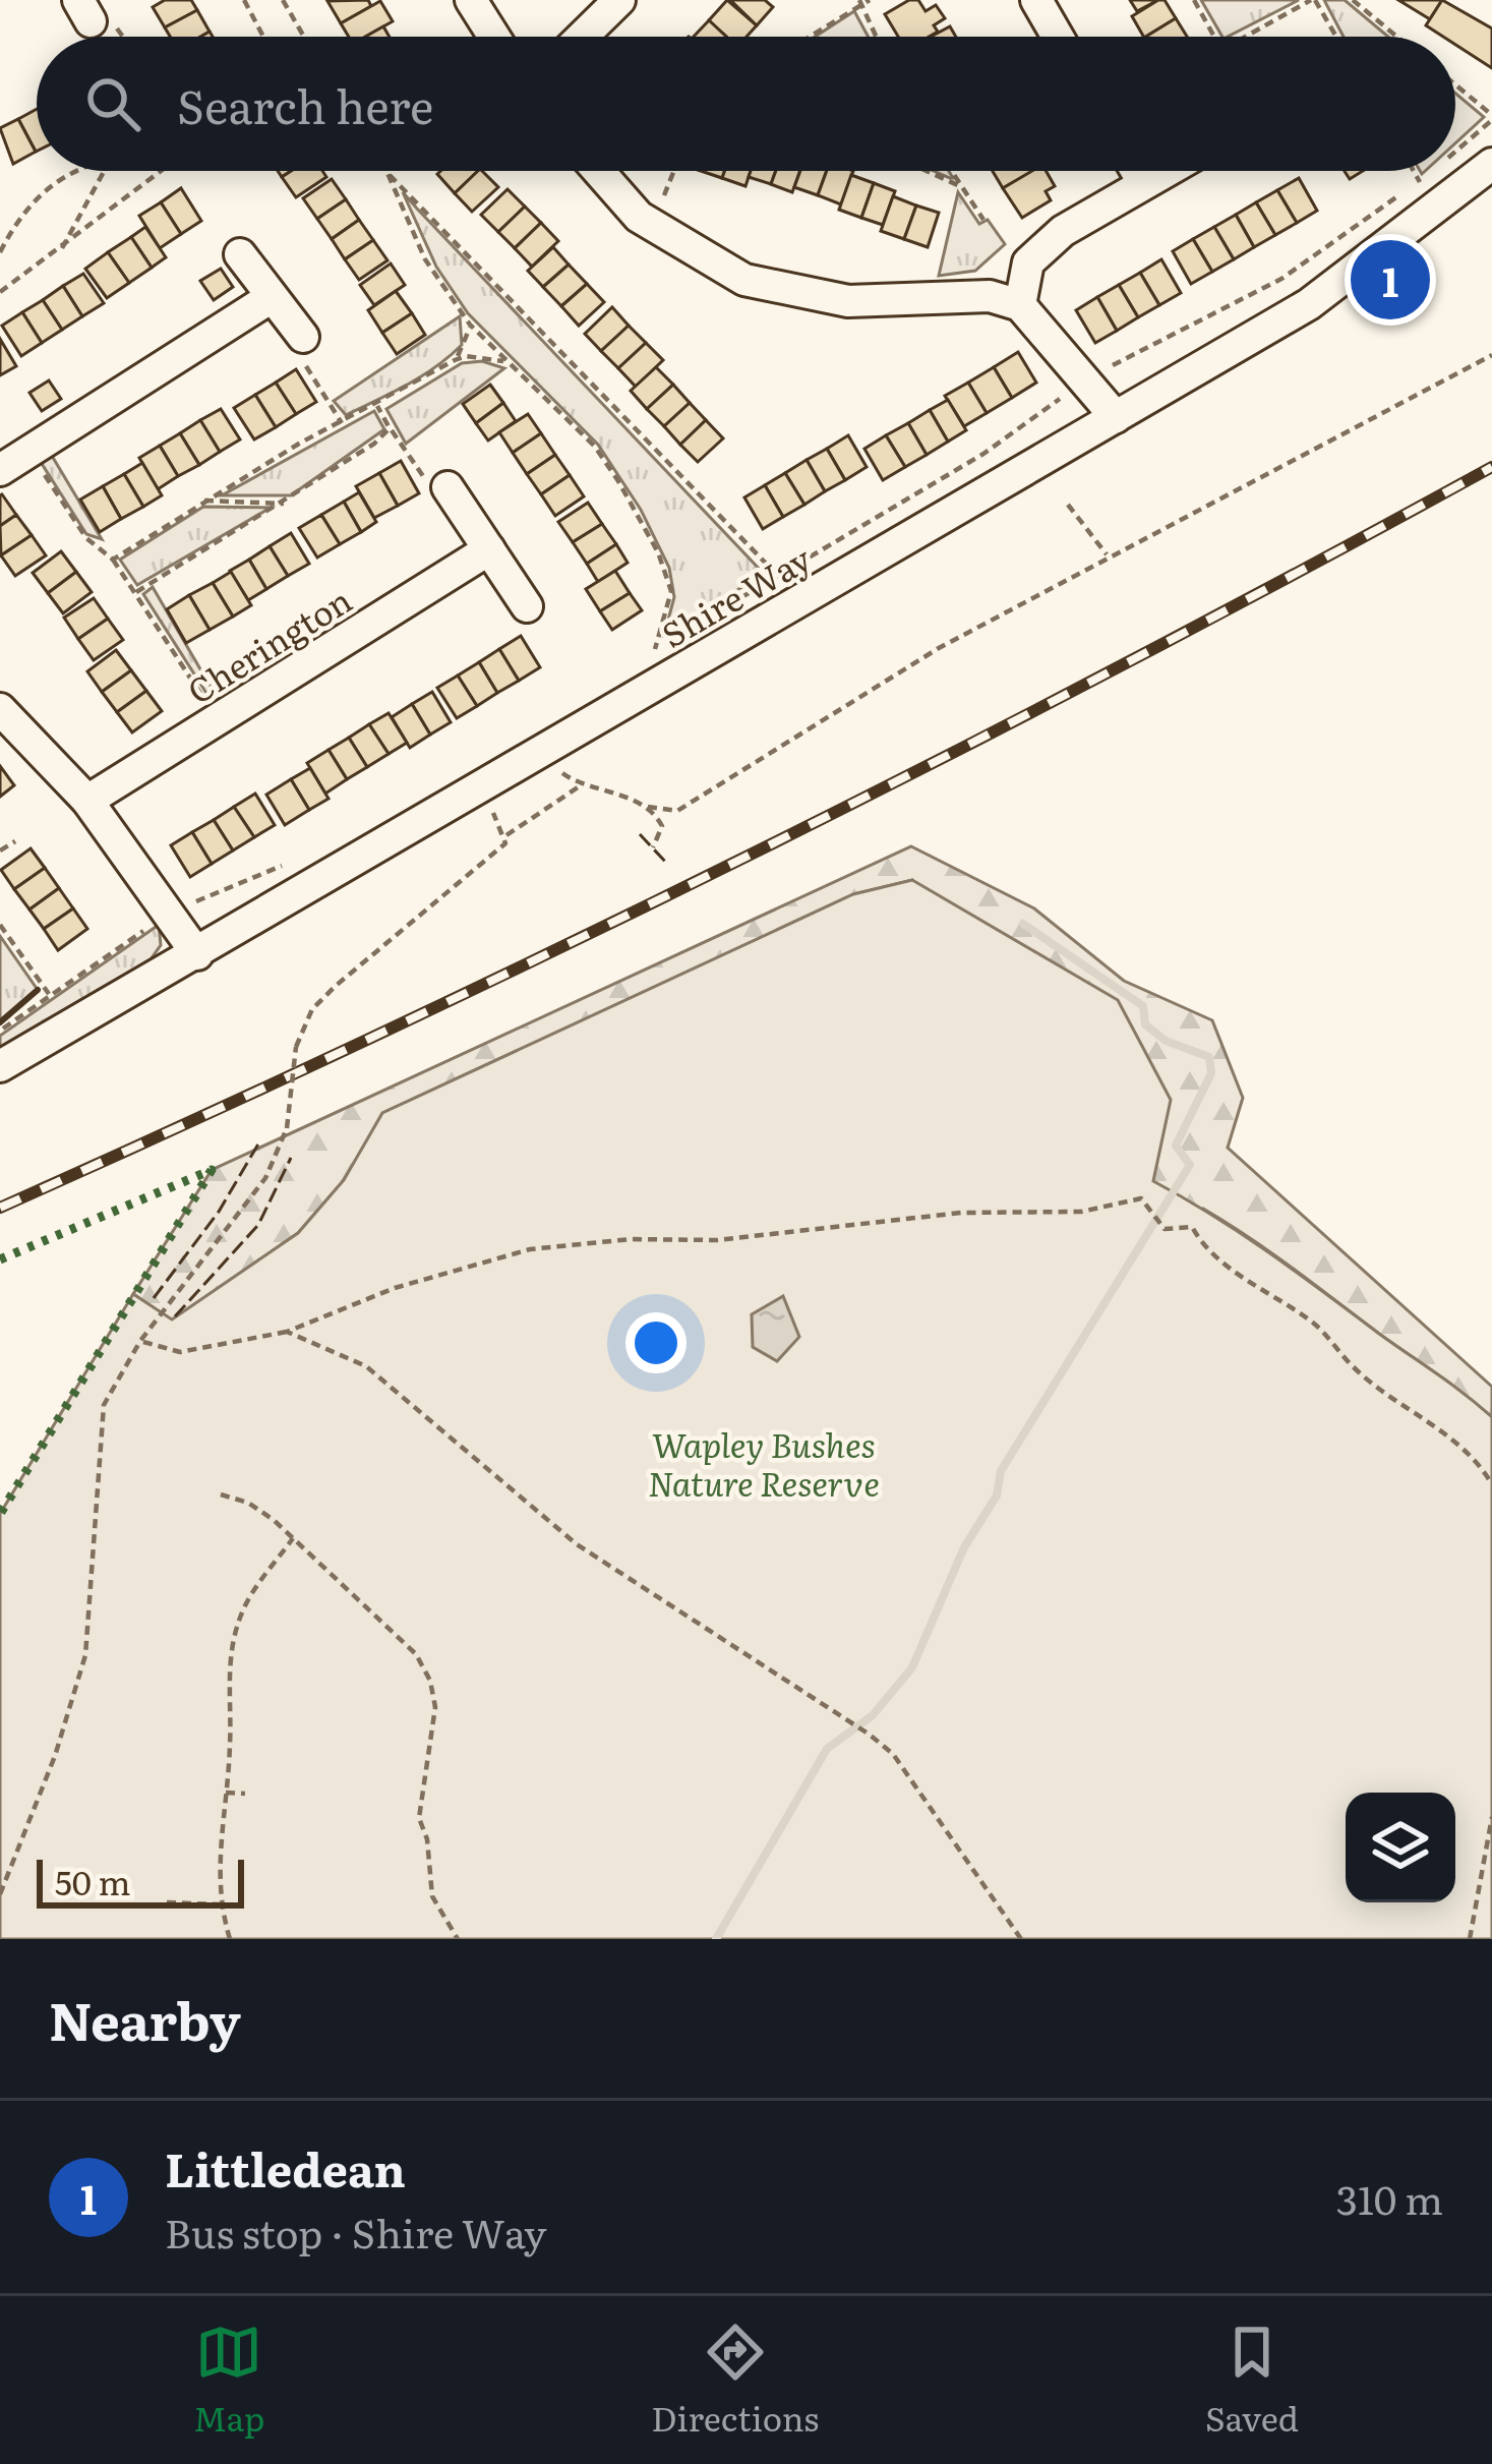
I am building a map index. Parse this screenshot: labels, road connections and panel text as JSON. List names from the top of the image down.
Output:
{
  "streets": {
    "street": ["Shire Way", "Cherington"]
  },
  "parks": ["Wapley Bushes Nature Reserve"],
  "scale_bar": "50 m",
  "page": {
    "search": "Search here",
    "pins": "1",
    "scale": "50 m",
    "heading": "Nearby",
    "list": [
      {
        "mark": "1",
        "name": "Littledean",
        "note": "Bus stop · Shire Way",
        "value": "310 m"
      }
    ],
    "nav": ["Map", "Directions", "Saved"]
  }
}
